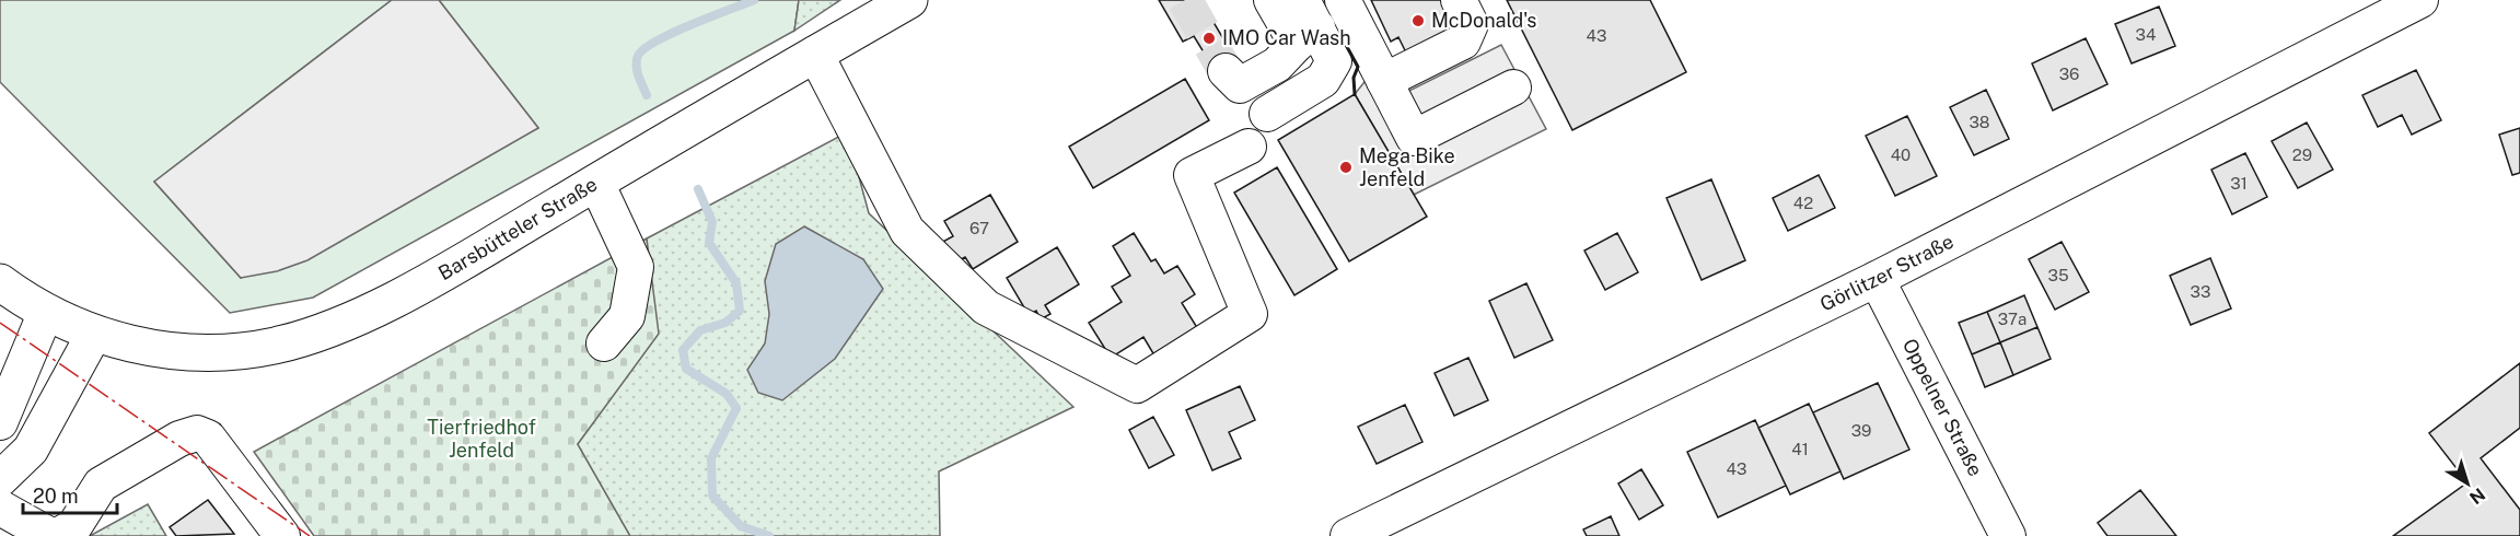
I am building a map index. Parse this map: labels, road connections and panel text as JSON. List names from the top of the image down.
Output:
{
  "streets": {
    "main road": ["Barsbütteler Straße"],
    "street": ["Görlitzer Straße", "Oppelner Straße"]
  },
  "crossings": [
    ["Görlitzer Straße", "Oppelner Straße"]
  ],
  "parks": ["Tierfriedhof Jenfeld"],
  "places": ["McDonald's", "IMO Car Wash", "Mega Bike Jenfeld"],
  "house_numbers": [
    "34",
    "43",
    "36",
    "38",
    "40",
    "29",
    "31",
    "42",
    "67",
    "35",
    "33",
    "37a",
    "39",
    "41",
    "43"
  ],
  "scale_bar": "20 m",
  "north": "bottom right"
}
